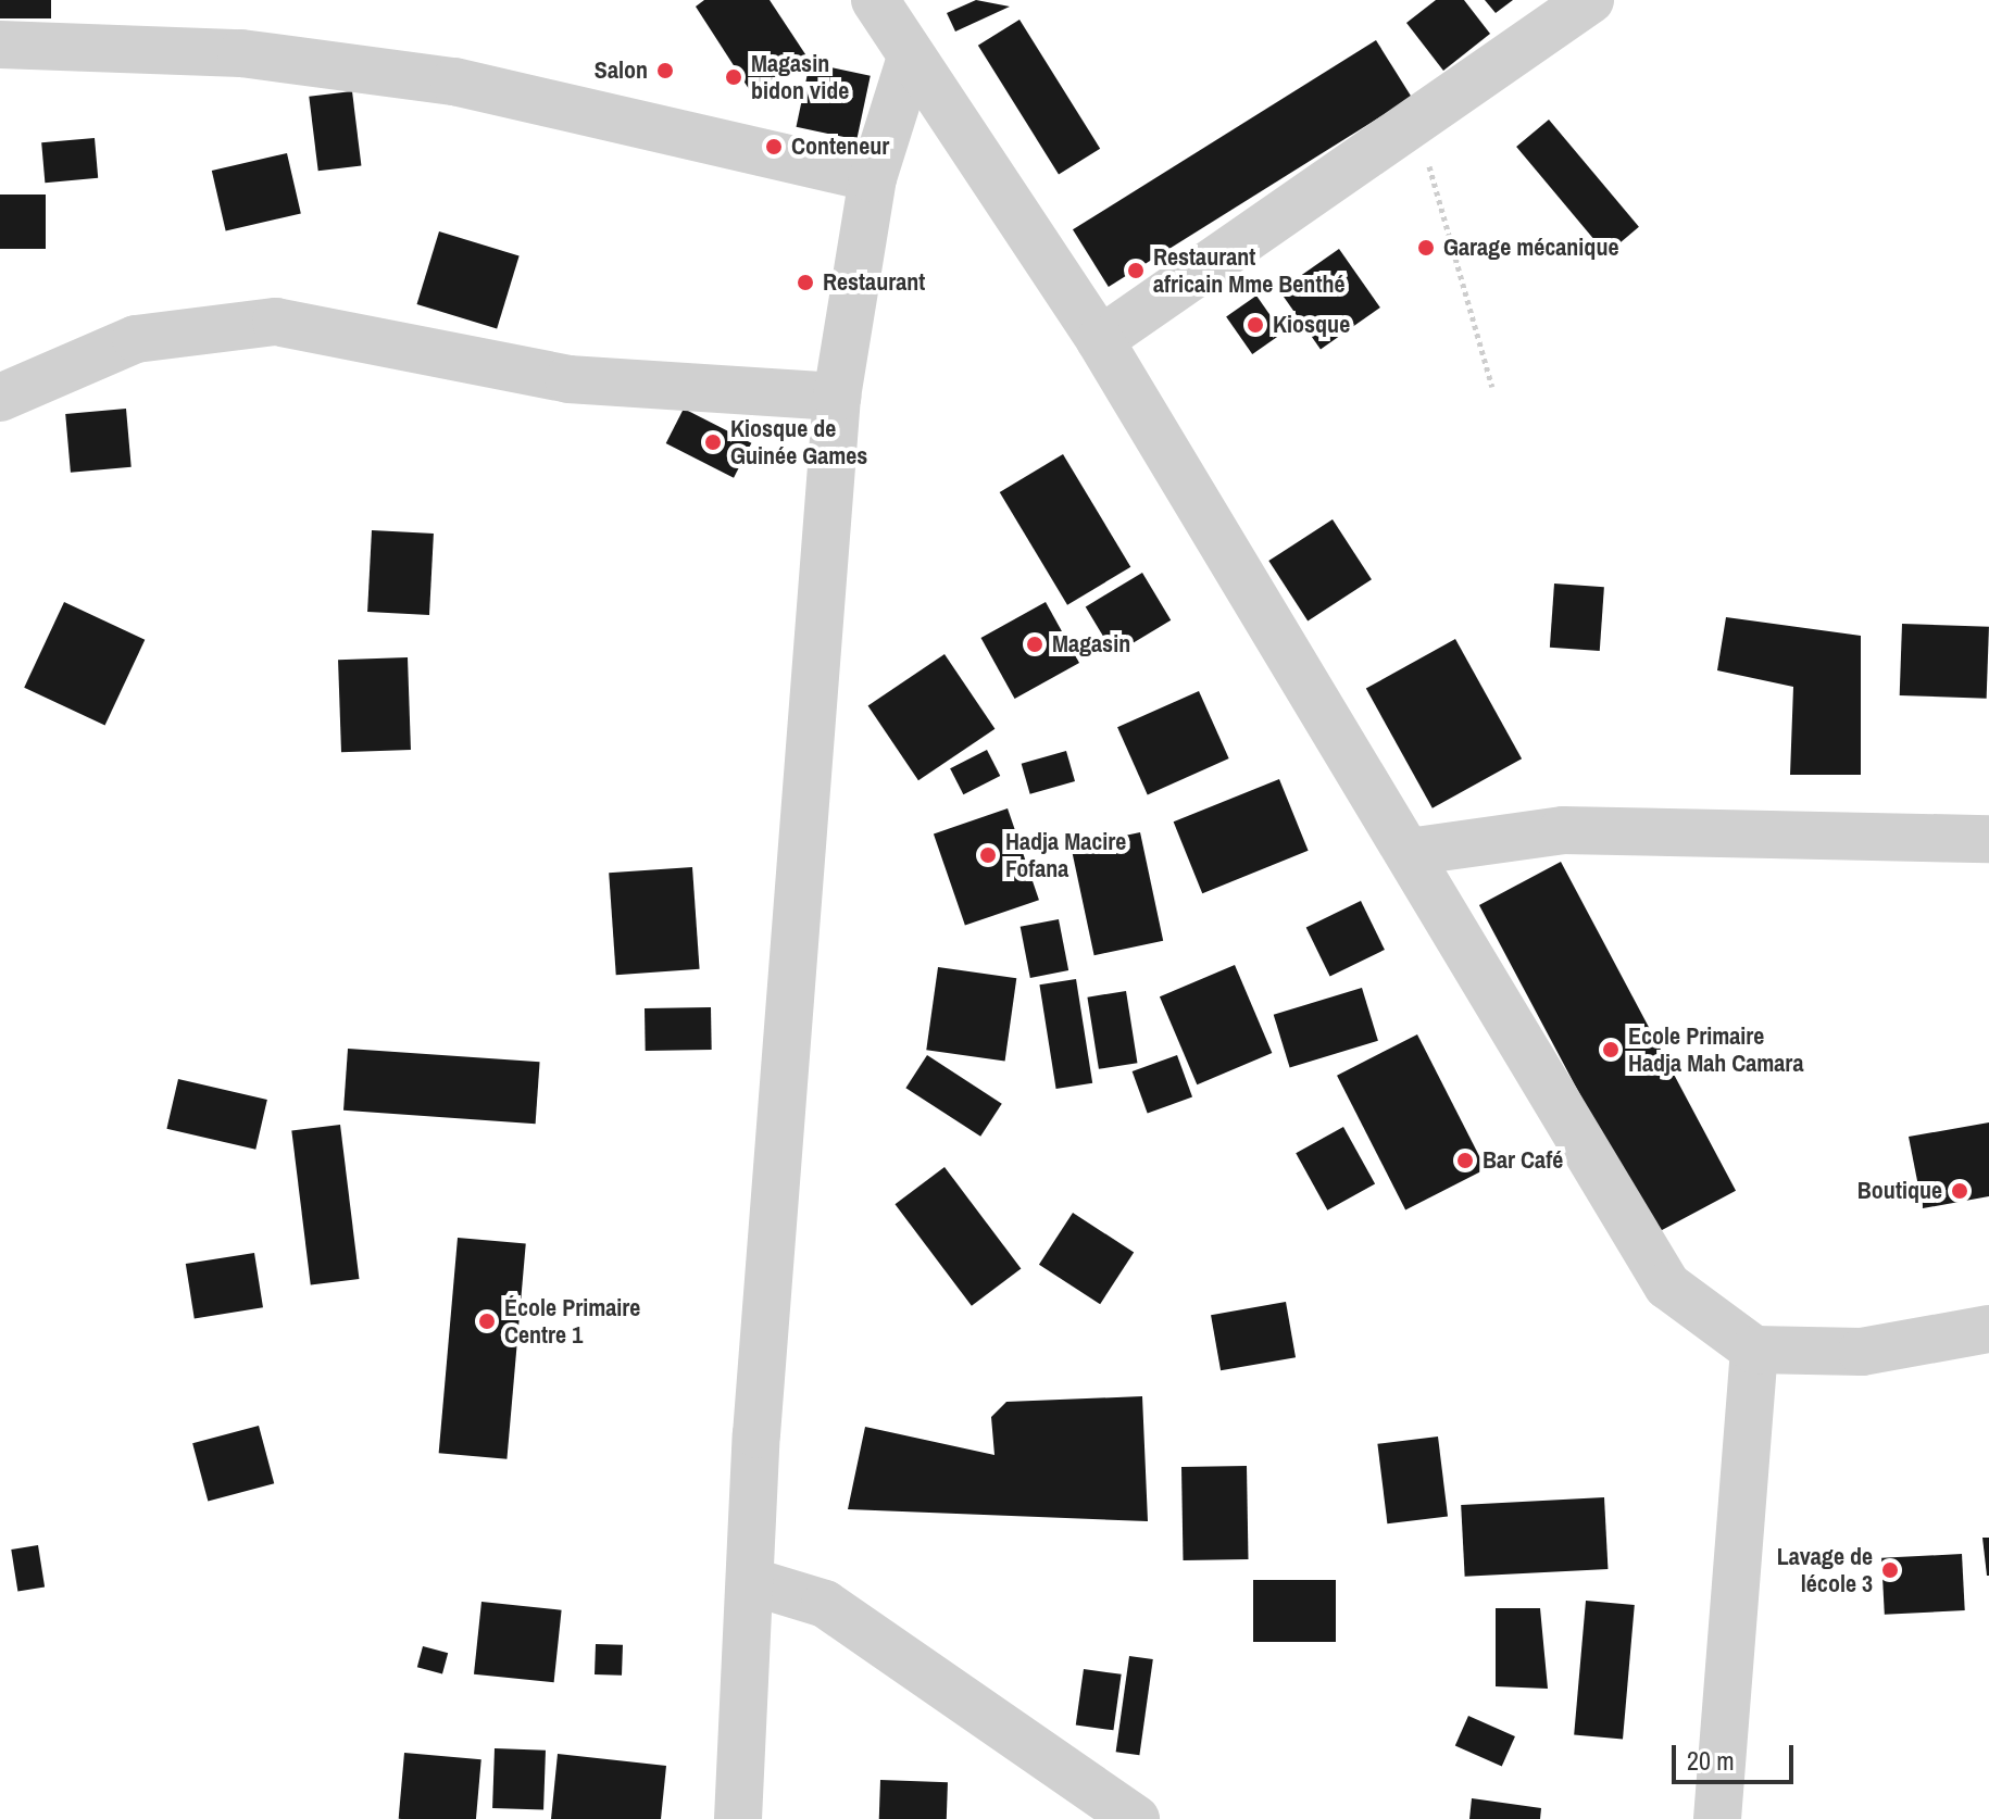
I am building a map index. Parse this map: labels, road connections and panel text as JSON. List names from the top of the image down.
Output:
{
  "places": [
    "Salon",
    "Magasin bidon vide",
    "Conteneur",
    "Garage mécanique",
    "Restaurant africain Mme Benthé",
    "Restaurant",
    "Kiosque",
    "Kiosque de Guinée Games",
    "Magasin",
    "Hadja Macire Fofana",
    "Ecole Primaire Hadja Mah Camara",
    "Bar Café",
    "Boutique",
    "École Primaire Centre 1",
    "Lavage de lécole 3"
  ],
  "scale_bar": "20 m"
}
